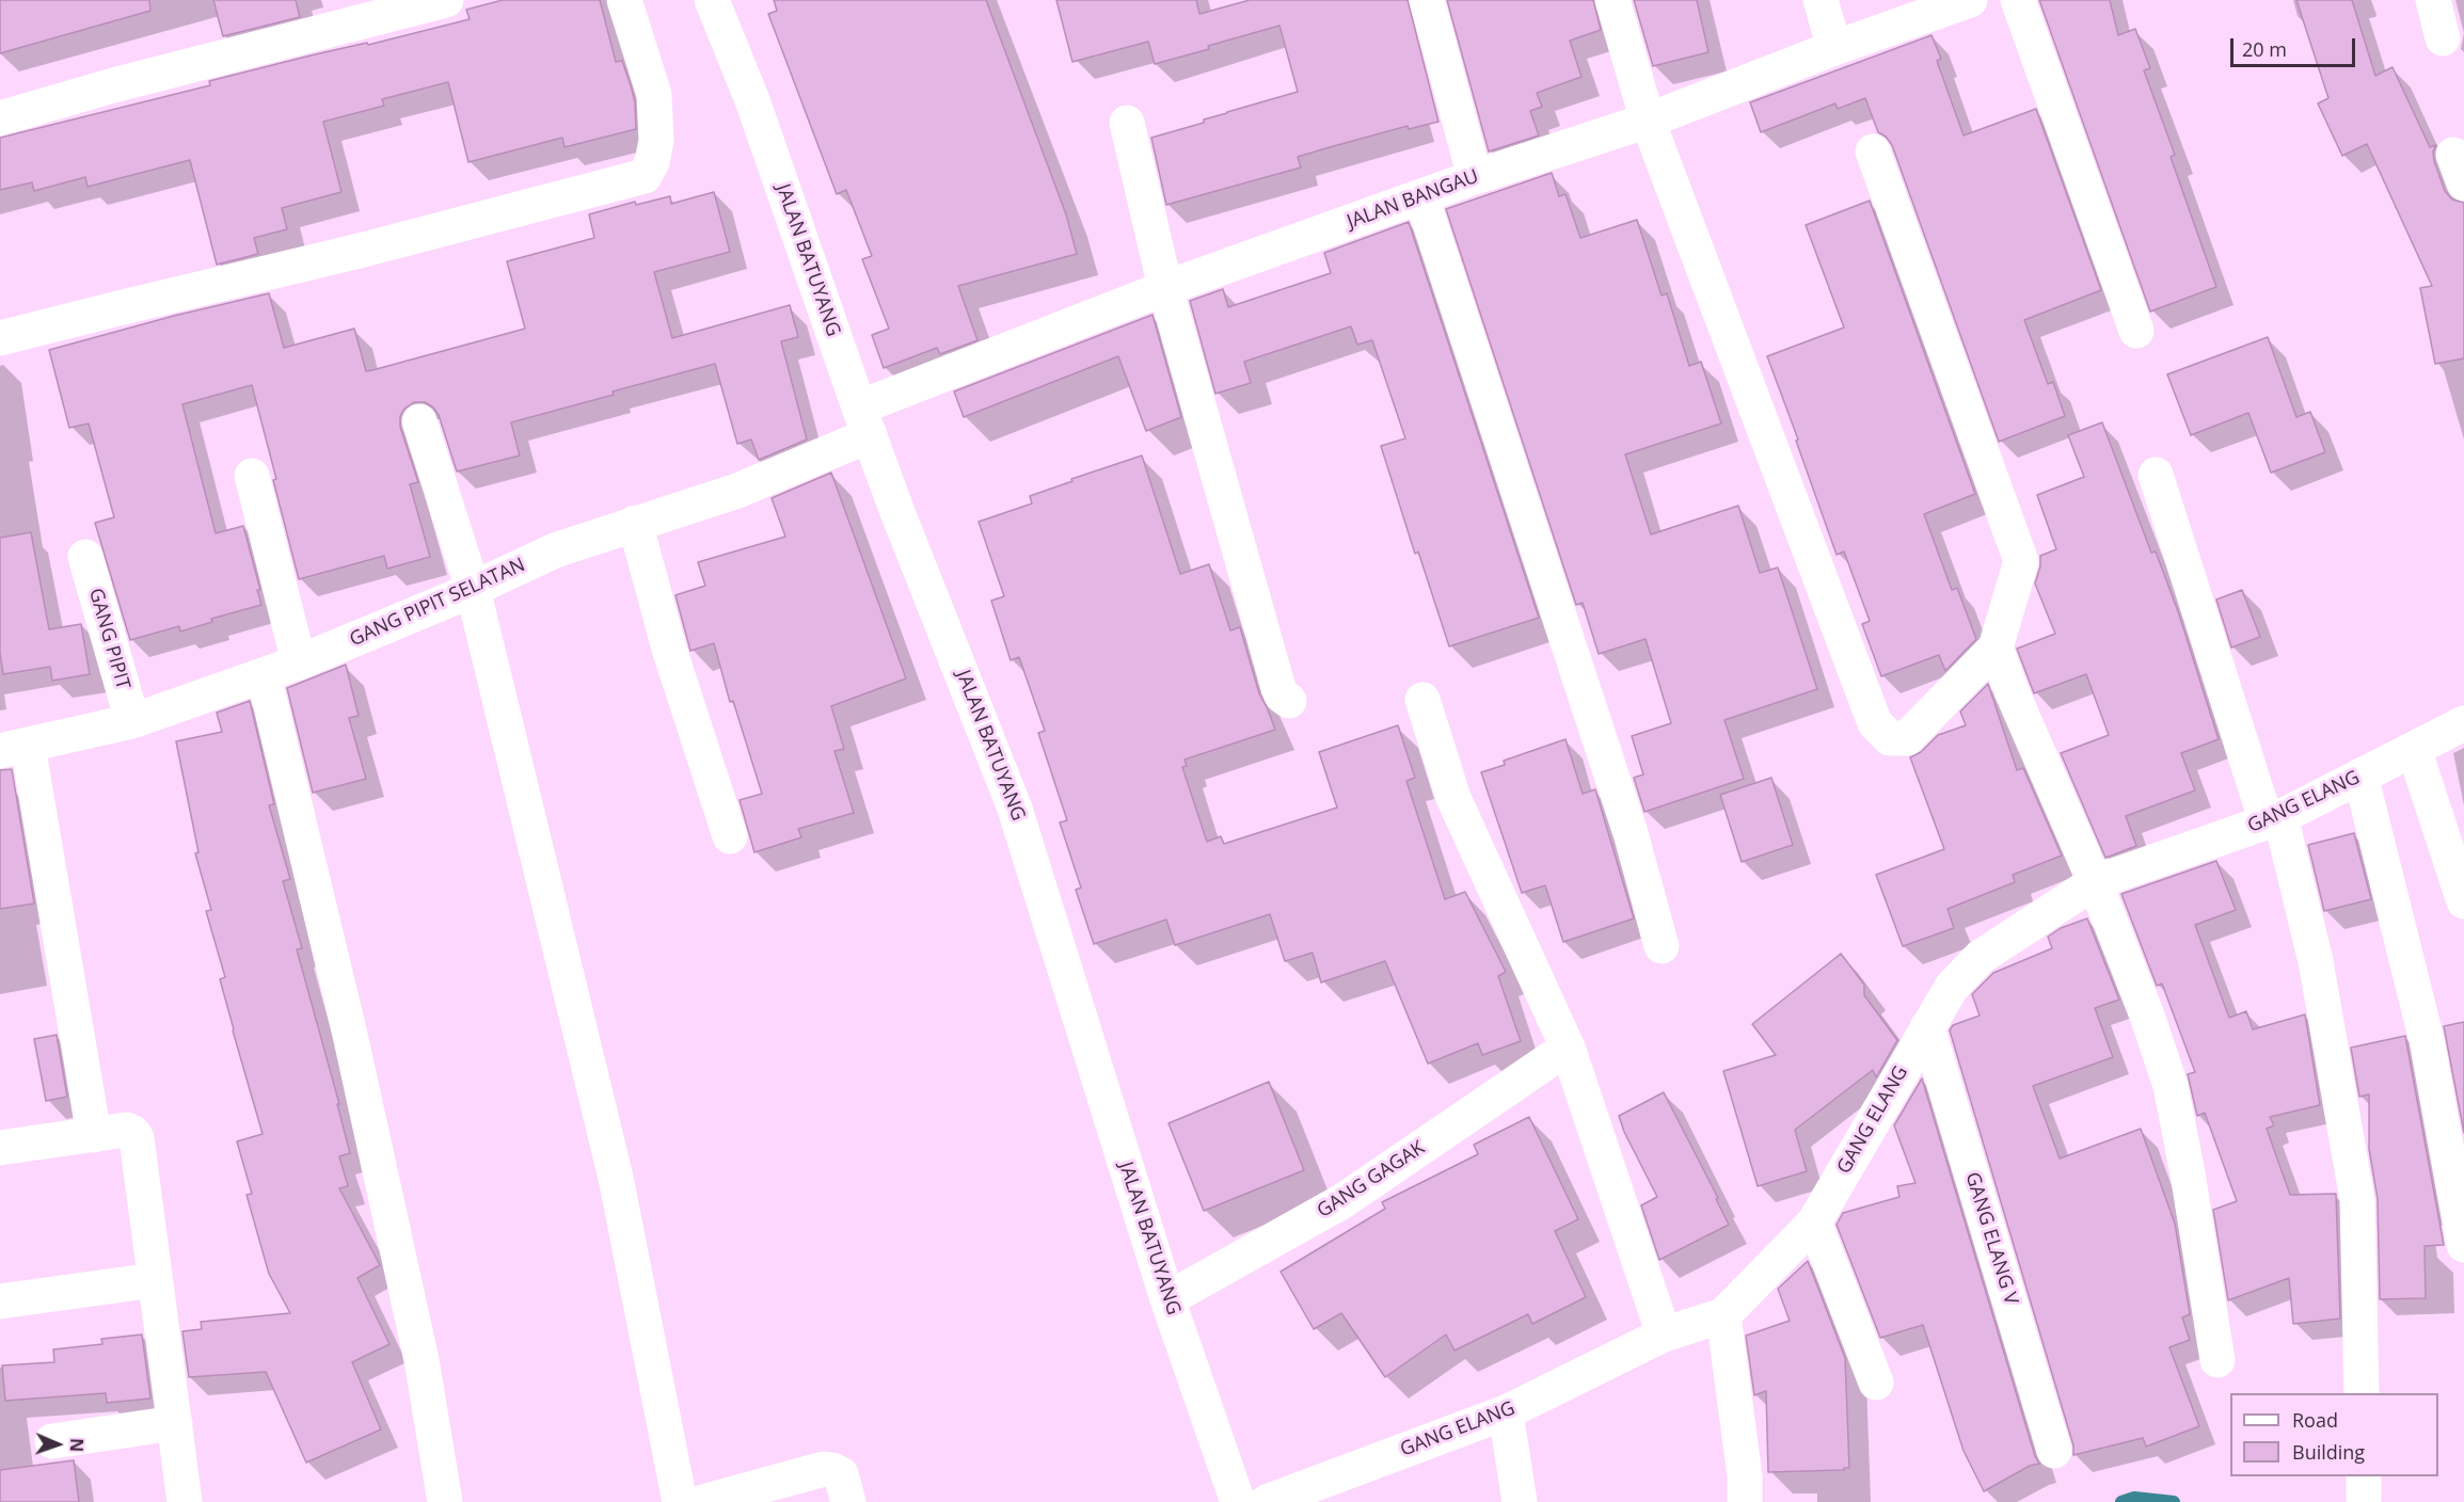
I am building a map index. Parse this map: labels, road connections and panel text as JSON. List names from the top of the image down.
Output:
{
  "streets": {
    "street": [
      "JALAN BANGAU",
      "JALAN BATUYANG",
      "GANG PIPIT SELATAN",
      "GANG PIPIT",
      "GANG ELANG",
      "GANG GAGAK",
      "GANG ELANG V"
    ]
  },
  "crossings": [
    ["JALAN BANGAU", "JALAN BATUYANG"],
    ["JALAN BANGAU", "GANG PIPIT SELATAN"],
    ["JALAN BATUYANG", "GANG PIPIT SELATAN"],
    ["JALAN BATUYANG", "GANG GAGAK"],
    ["GANG PIPIT SELATAN", "GANG PIPIT"],
    ["GANG ELANG", "GANG ELANG V"]
  ],
  "legend": ["Road", "Building"],
  "scale_bar": "20 m",
  "north": "right"
}
